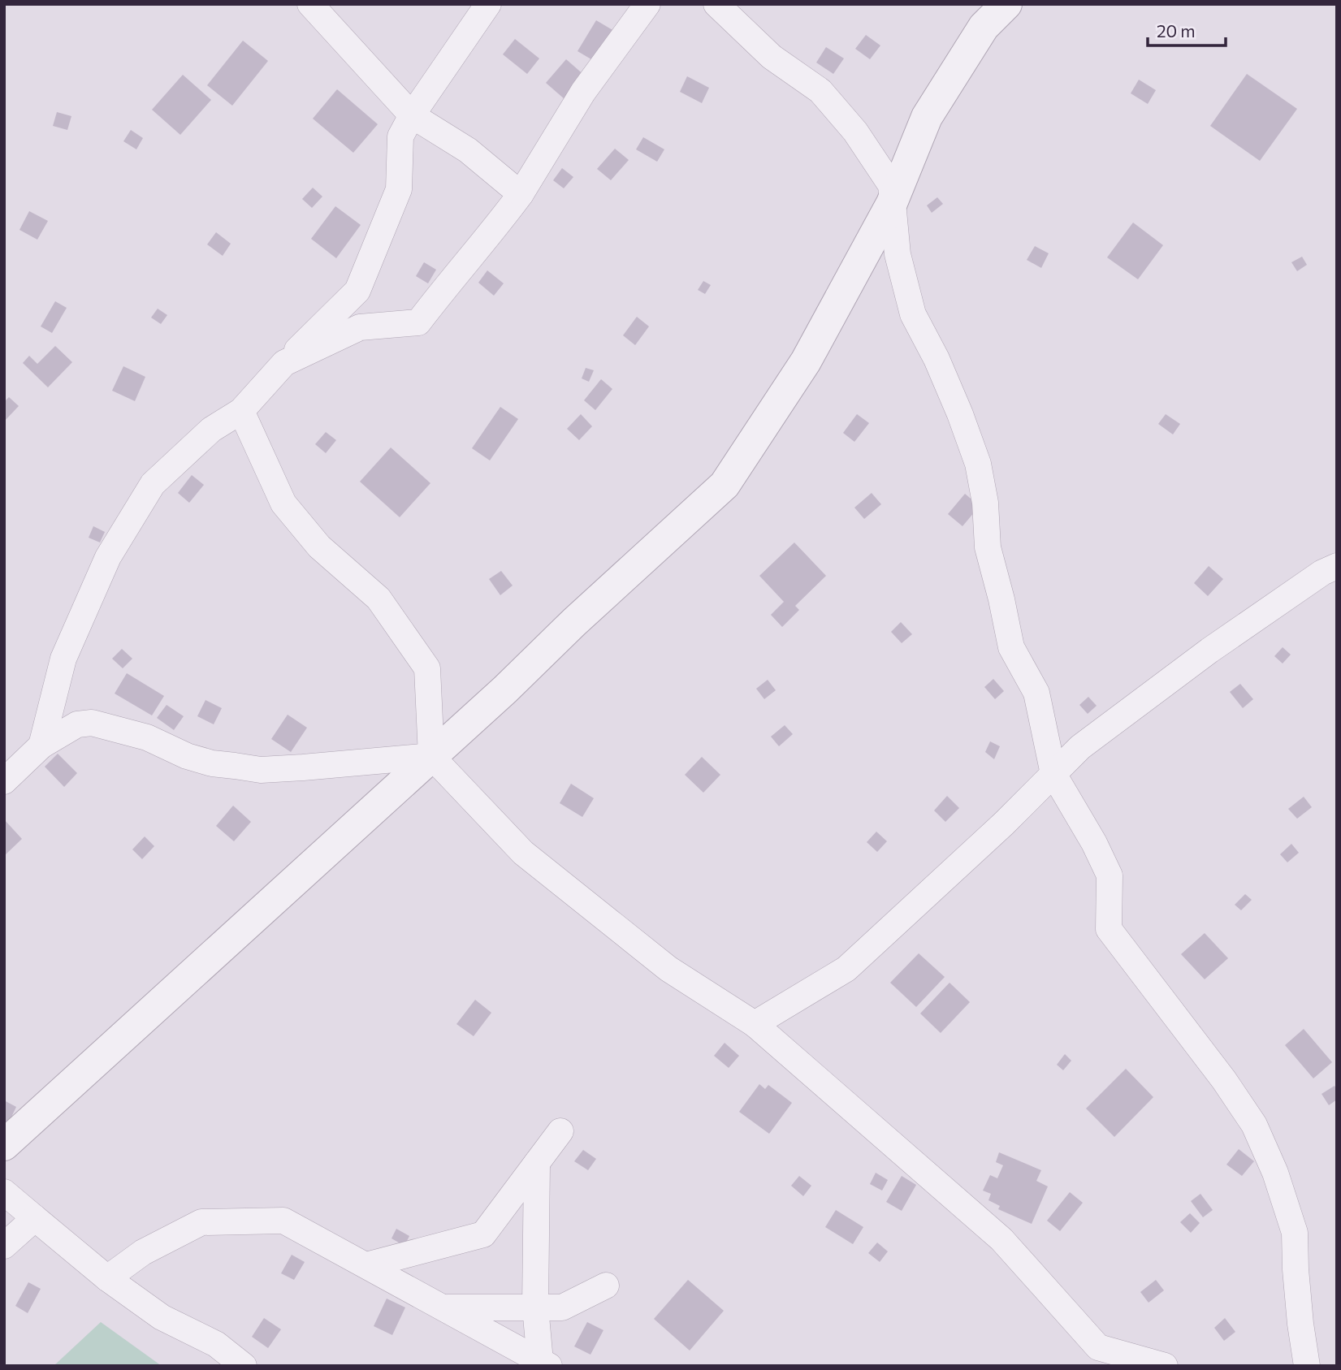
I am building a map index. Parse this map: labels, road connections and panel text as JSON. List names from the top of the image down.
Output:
{
  "scale_bar": "20 m"
}
